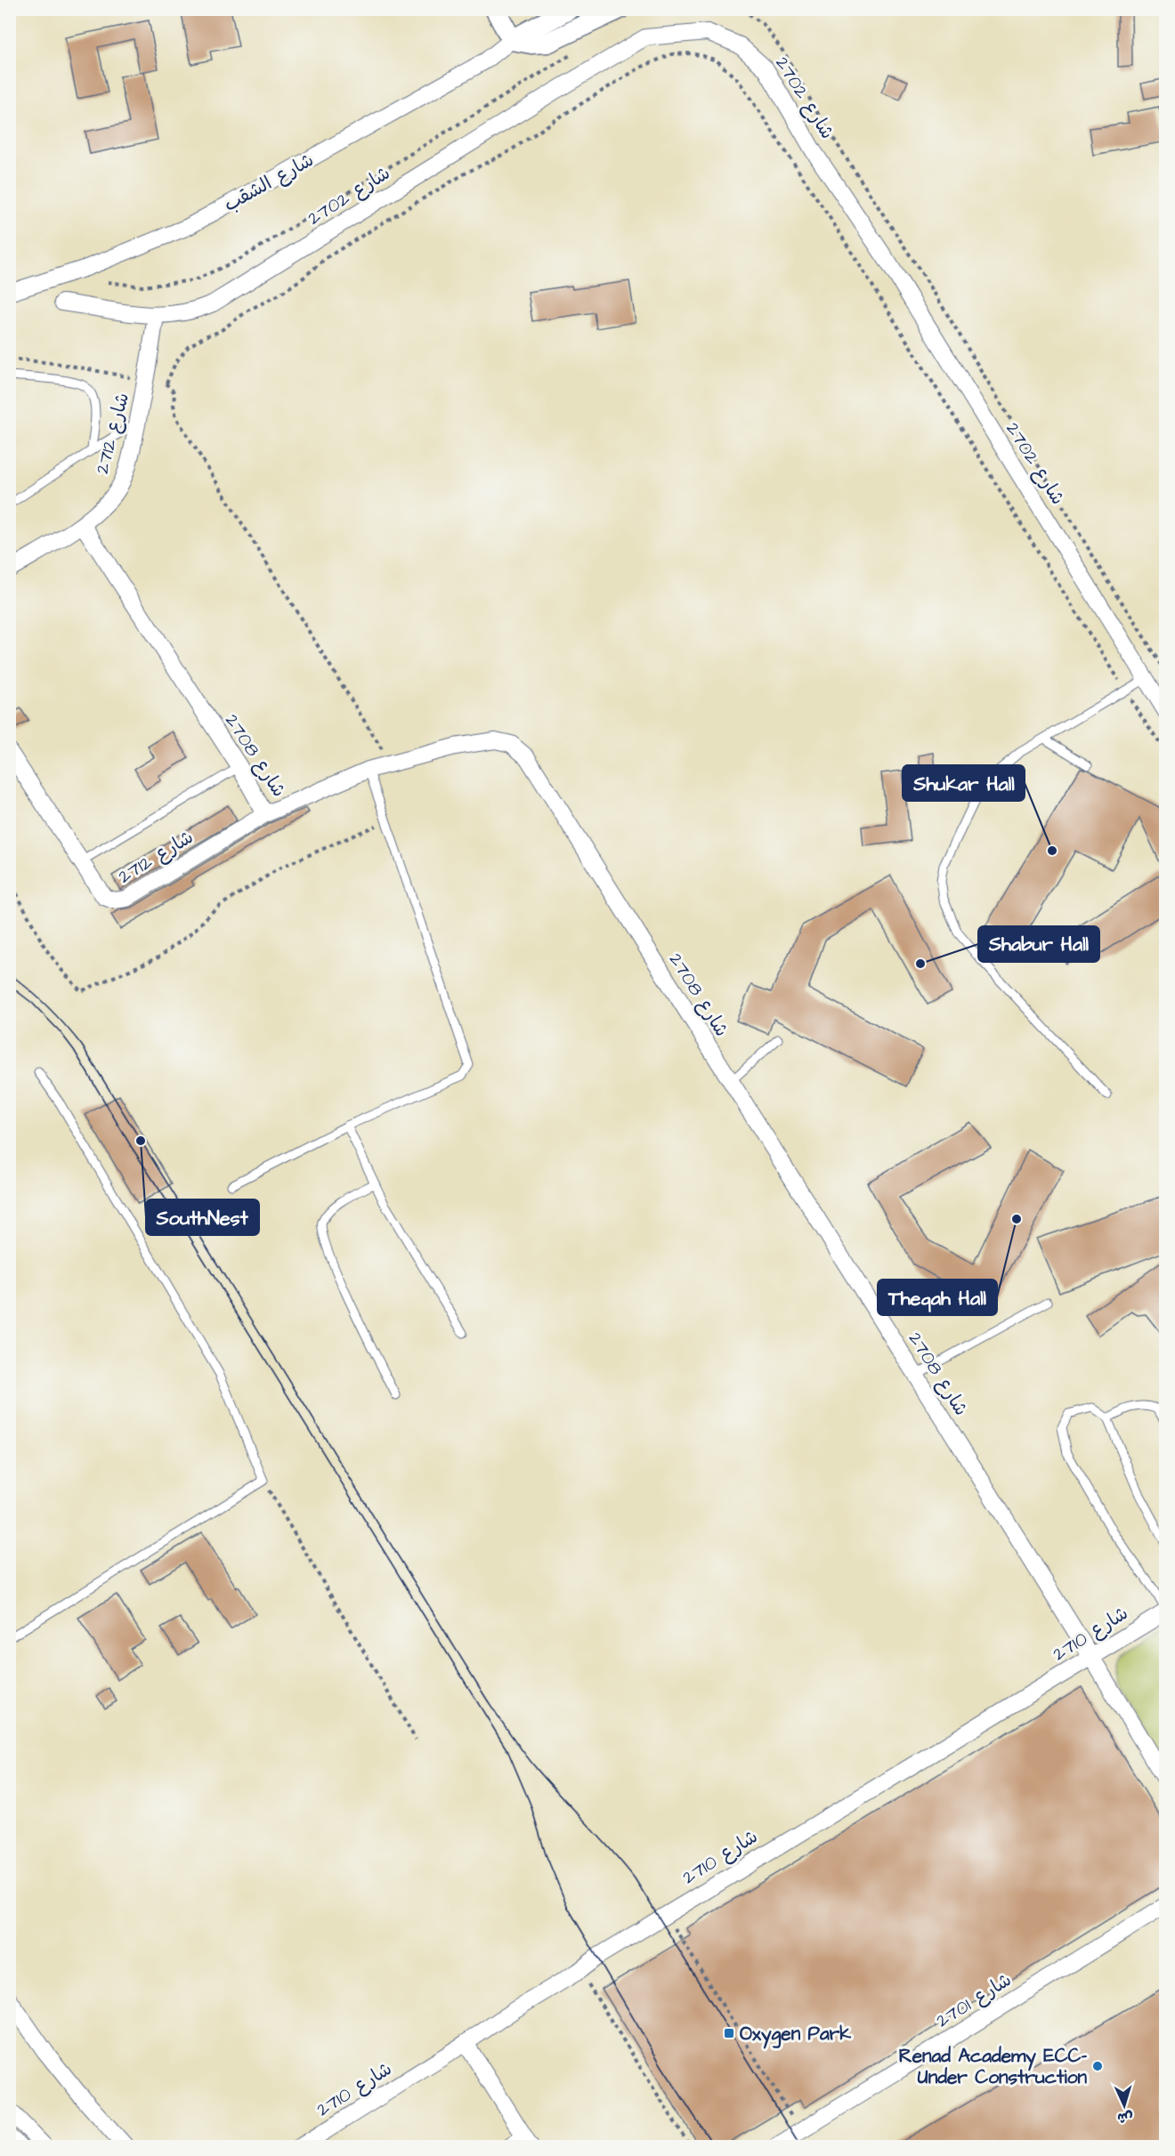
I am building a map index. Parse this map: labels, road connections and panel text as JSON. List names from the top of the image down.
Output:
{
  "streets": {
    "street": [
      "شارع 2702",
      "شارع الشقب",
      "شارع 2712",
      "شارع 2708",
      "شارع 2710",
      "شارع 2701"
    ]
  },
  "crossings": [
    ["شارع 2702", "شارع 2712"],
    ["شارع 2712", "شارع 2708"],
    ["شارع 2708", "شارع 2710"]
  ],
  "places": {
    "other": [
      "Shukar Hall",
      "Shabur Hall",
      "SouthNest",
      "Theqah Hall",
      "Renad Academy ECC- Under Construction"
    ],
    "transit": ["Oxygen Park"]
  },
  "north": "bottom"
}
